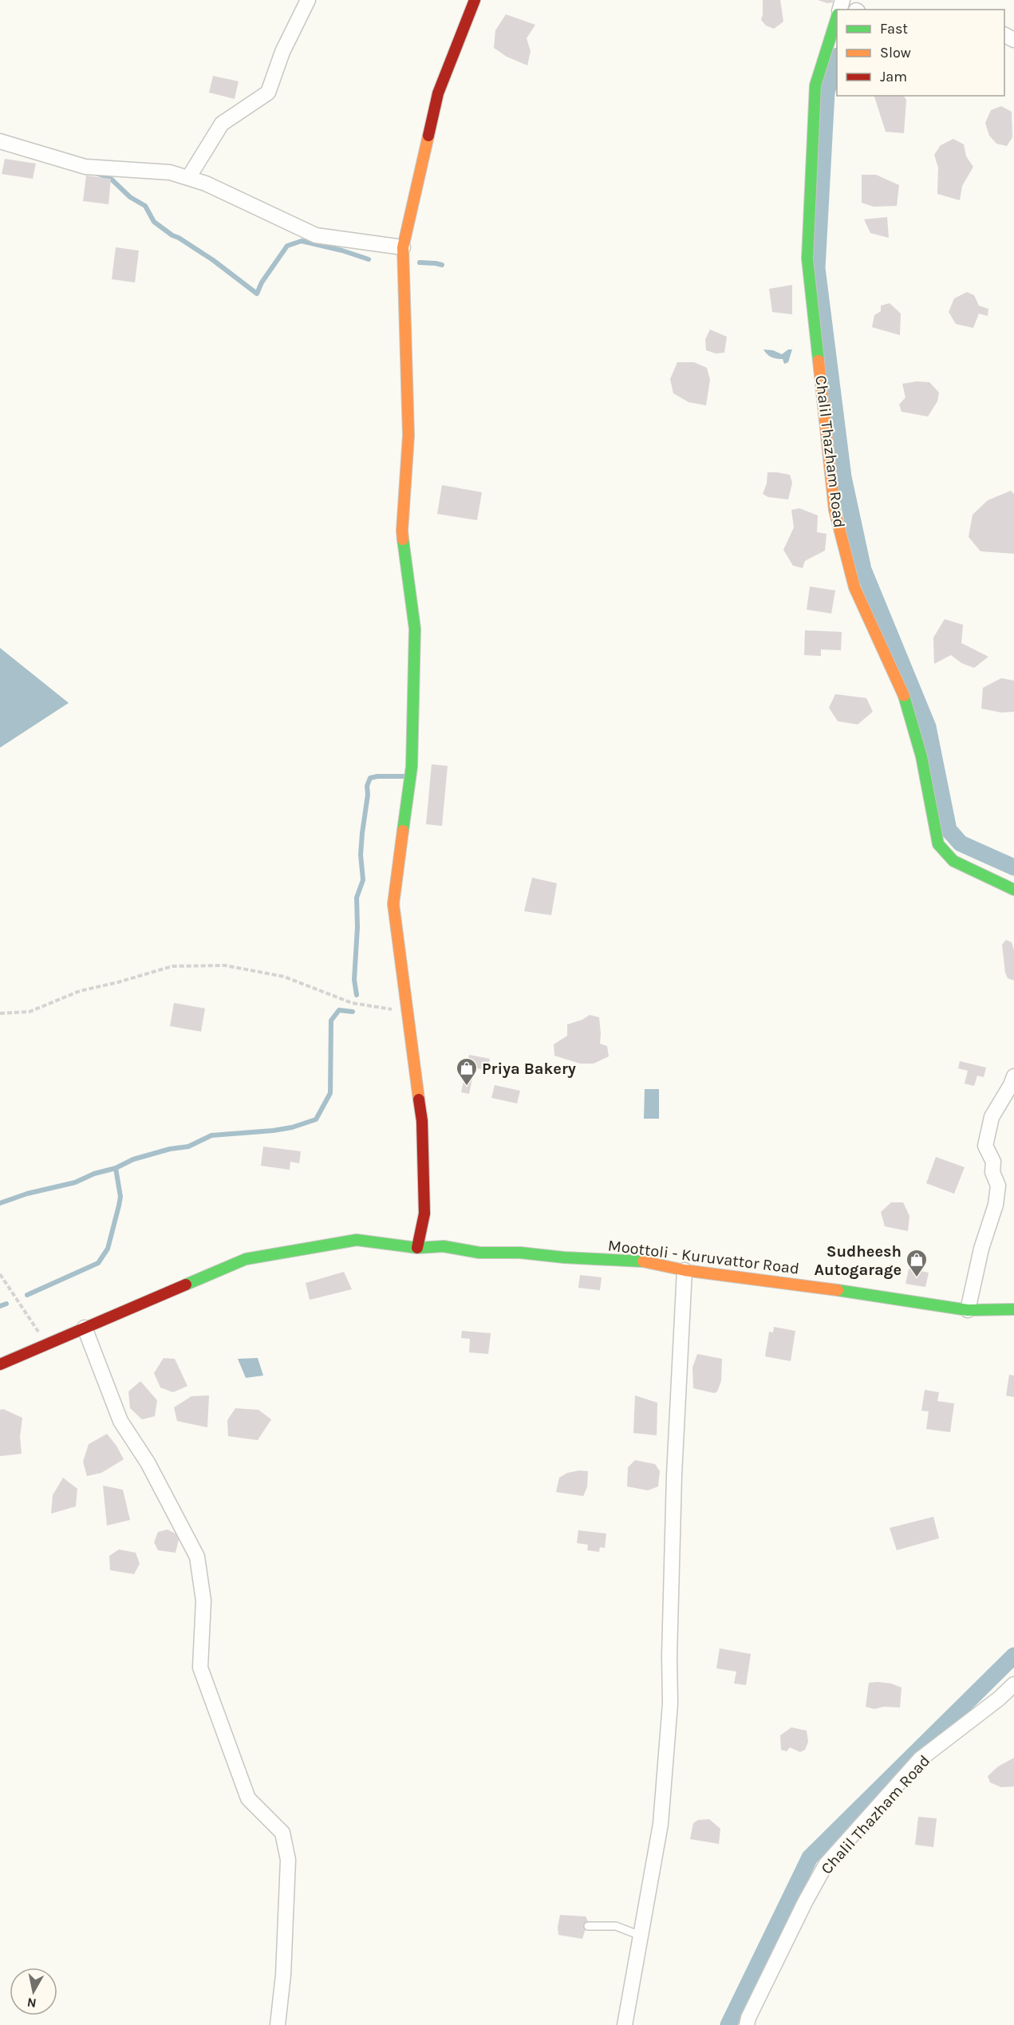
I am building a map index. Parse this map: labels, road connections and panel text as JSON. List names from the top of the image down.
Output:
{
  "streets": {
    "main road": ["Chalil Thazham Road", "Moottoli - Kuruvattor Road"]
  },
  "places": {
    "shop": ["Priya Bakery", "Sudheesh Autogarage"]
  },
  "legend": ["Fast", "Slow", "Jam"],
  "north": "bottom"
}
